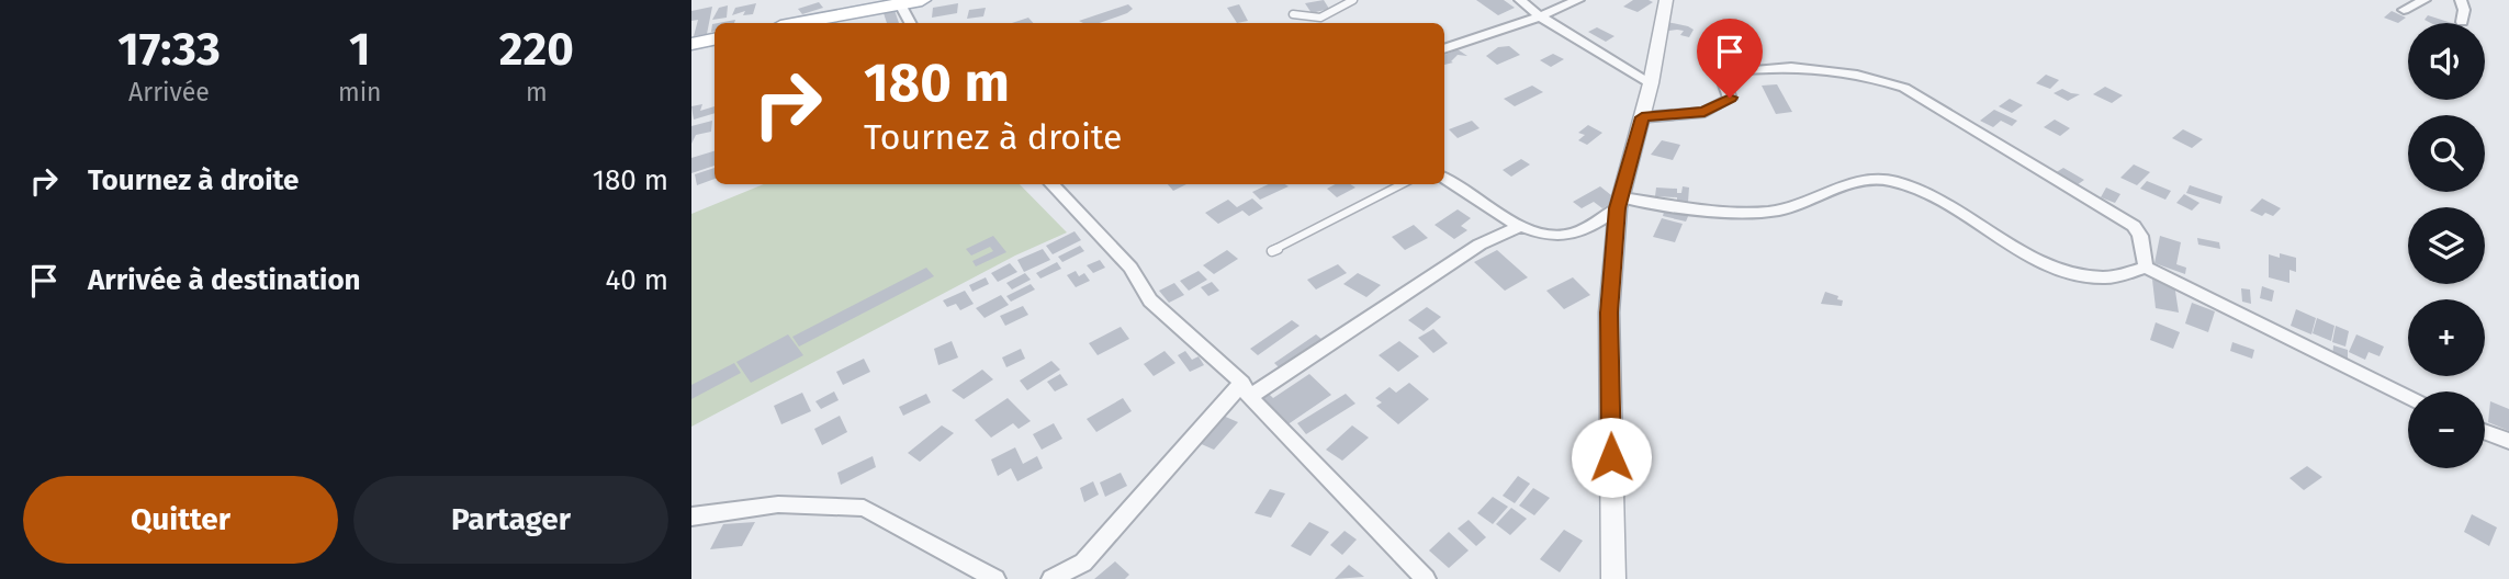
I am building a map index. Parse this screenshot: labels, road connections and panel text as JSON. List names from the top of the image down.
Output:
{
  "page": {
    "eta": [
      "17:33",
      "Arrivée",
      "1",
      "min",
      "220",
      "m"
    ],
    "map_buttons": ["+", "−"],
    "turn": ["180 m", "Tournez à droite"],
    "list": [
      {
        "name": "Tournez à droite",
        "value": "180 m"
      },
      {
        "name": "Arrivée à destination",
        "value": "40 m"
      }
    ],
    "buttons": ["Quitter", "Partager"]
  }
}
